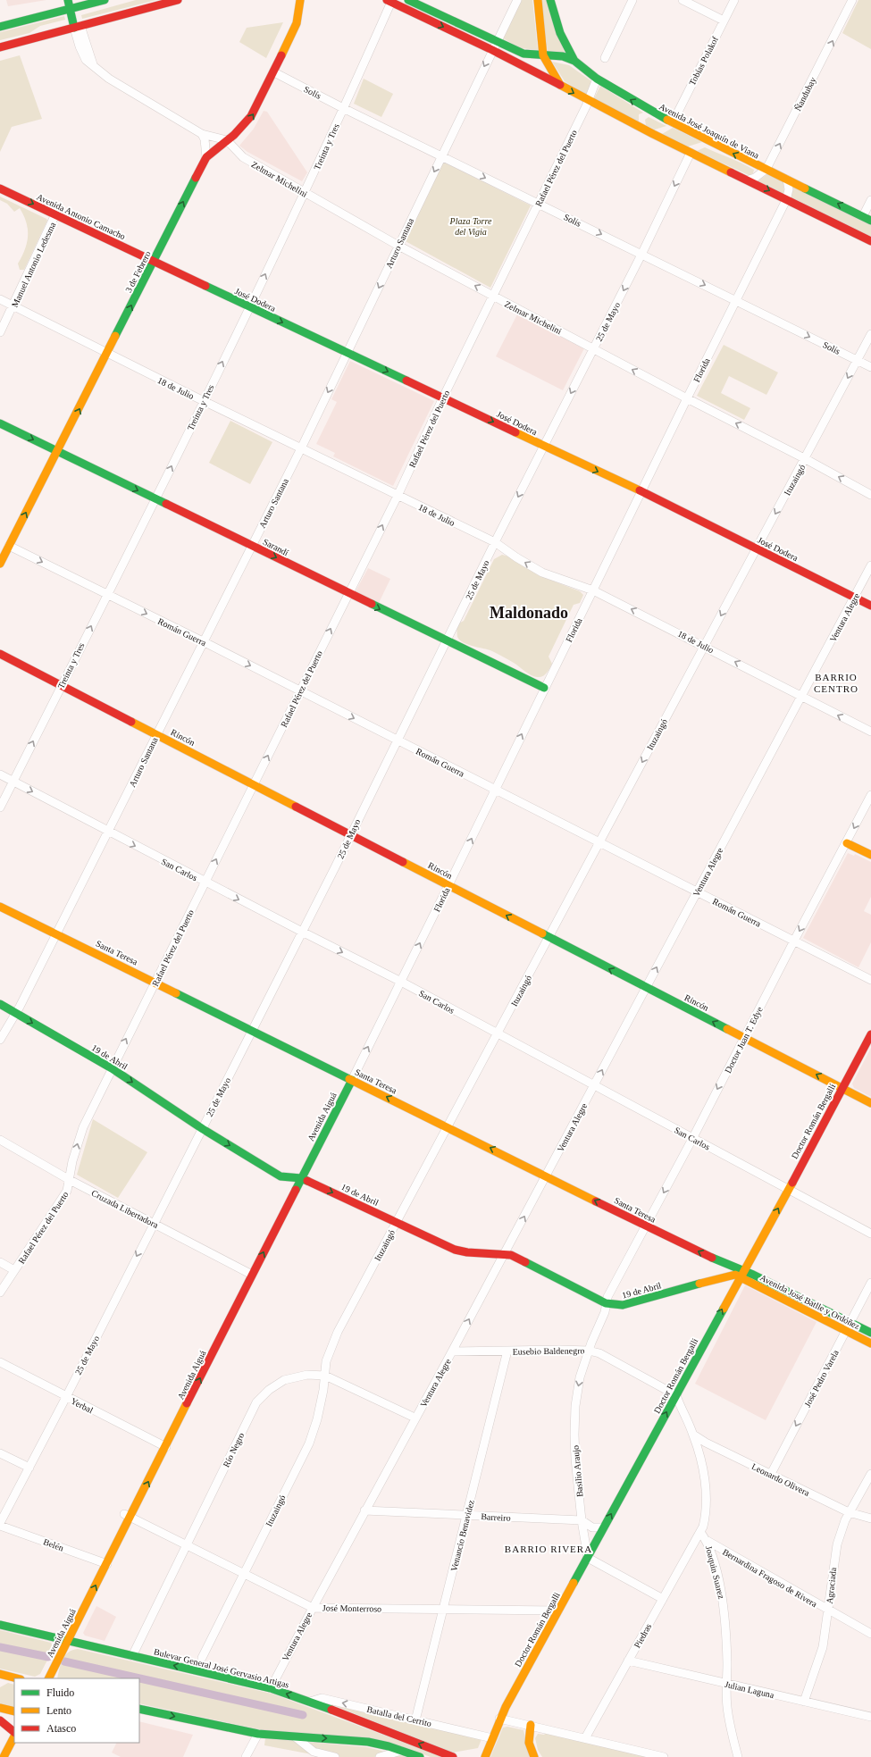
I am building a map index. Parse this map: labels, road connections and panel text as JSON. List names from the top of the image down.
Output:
{
  "streets": {
    "street": [
      "Tobías Polakof",
      "Solís",
      "Ñandubay",
      "Avenida José Joaquín de Viana",
      "Treinta y Tres",
      "Rafael Pérez del Puerto",
      "Zelmar Michelini",
      "Avenida Antonio Camacho",
      "Arturo Santana",
      "Manuel Antonio Ledesma",
      "3 de Febrero",
      "José Dodera",
      "25 de Mayo",
      "Florida",
      "18 de Julio",
      "Ituzaingó",
      "Sarandí",
      "Ventura Alegre",
      "Román Guerra",
      "Rincón",
      "San Carlos",
      "Santa Teresa",
      "Doctor Juan T. Edye",
      "19 de Abril",
      "Avenida Aiguá",
      "Doctor Román Bergalli",
      "Cruzada Libertadora",
      "Avenida José Batlle y Ordóñez",
      "Eusebio Baldenegro",
      "José Pedro Varela",
      "Yerbal",
      "Río Negro",
      "Basilio Araujo",
      "Leonardo Olivera",
      "Barreiro",
      "Venancio Benavidez",
      "Belén",
      "Joaquin Suarez",
      "Bernardina Fragoso de Rivera",
      "Agraciada",
      "José Monterroso",
      "Piedras",
      "Bulevar General José Gervasio Artigas",
      "Julian Laguna",
      "Batalla del Cerrito"
    ]
  },
  "crossings": [
    ["Tobías Polakof", "Avenida José Joaquín de Viana"],
    ["Solís", "Treinta y Tres"],
    ["Solís", "Rafael Pérez del Puerto"],
    ["Solís", "Arturo Santana"],
    ["Solís", "3 de Febrero"],
    ["Solís", "25 de Mayo"],
    ["Solís", "Florida"],
    ["Solís", "Ituzaingó"],
    ["Ñandubay", "Avenida José Joaquín de Viana"],
    ["Avenida José Joaquín de Viana", "Rafael Pérez del Puerto"],
    ["Avenida José Joaquín de Viana", "Arturo Santana"],
    ["Avenida José Joaquín de Viana", "Florida"],
    ["Treinta y Tres", "Zelmar Michelini"],
    ["Treinta y Tres", "José Dodera"],
    ["Treinta y Tres", "18 de Julio"],
    ["Treinta y Tres", "Sarandí"],
    ["Treinta y Tres", "Román Guerra"],
    ["Treinta y Tres", "Rincón"],
    ["Treinta y Tres", "San Carlos"],
    ["Rafael Pérez del Puerto", "Zelmar Michelini"],
    ["Rafael Pérez del Puerto", "José Dodera"],
    ["Rafael Pérez del Puerto", "18 de Julio"],
    ["Rafael Pérez del Puerto", "Sarandí"],
    ["Rafael Pérez del Puerto", "Román Guerra"],
    ["Rafael Pérez del Puerto", "Rincón"],
    ["Rafael Pérez del Puerto", "San Carlos"],
    ["Rafael Pérez del Puerto", "Santa Teresa"],
    ["Rafael Pérez del Puerto", "19 de Abril"],
    ["Rafael Pérez del Puerto", "Cruzada Libertadora"],
    ["Zelmar Michelini", "Arturo Santana"],
    ["Zelmar Michelini", "3 de Febrero"],
    ["Zelmar Michelini", "25 de Mayo"],
    ["Zelmar Michelini", "Florida"],
    ["Zelmar Michelini", "Ituzaingó"],
    ["Avenida Antonio Camacho", "Manuel Antonio Ledesma"],
    ["Avenida Antonio Camacho", "3 de Febrero"],
    ["Avenida Antonio Camacho", "José Dodera"],
    ["Arturo Santana", "José Dodera"],
    ["Arturo Santana", "18 de Julio"],
    ["Arturo Santana", "Sarandí"],
    ["Arturo Santana", "Román Guerra"],
    ["Arturo Santana", "Rincón"],
    ["Arturo Santana", "San Carlos"],
    ["Arturo Santana", "Santa Teresa"],
    ["Arturo Santana", "19 de Abril"],
    ["Manuel Antonio Ledesma", "18 de Julio"],
    ["3 de Febrero", "José Dodera"],
    ["3 de Febrero", "18 de Julio"],
    ["3 de Febrero", "Sarandí"],
    ["3 de Febrero", "Román Guerra"],
    ["José Dodera", "25 de Mayo"],
    ["José Dodera", "Florida"],
    ["José Dodera", "Ituzaingó"],
    ["José Dodera", "Ventura Alegre"],
    ["25 de Mayo", "18 de Julio"],
    ["25 de Mayo", "Sarandí"],
    ["25 de Mayo", "Román Guerra"],
    ["25 de Mayo", "Rincón"],
    ["25 de Mayo", "San Carlos"],
    ["25 de Mayo", "Santa Teresa"],
    ["25 de Mayo", "19 de Abril"],
    ["25 de Mayo", "Cruzada Libertadora"],
    ["25 de Mayo", "Yerbal"],
    ["Florida", "18 de Julio"],
    ["Florida", "Sarandí"],
    ["Florida", "Román Guerra"],
    ["Florida", "Rincón"],
    ["Florida", "San Carlos"],
    ["Florida", "Santa Teresa"],
    ["Florida", "Avenida Aiguá"],
    ["18 de Julio", "Ituzaingó"],
    ["18 de Julio", "Ventura Alegre"],
    ["Ituzaingó", "Román Guerra"],
    ["Ituzaingó", "Rincón"],
    ["Ituzaingó", "San Carlos"],
    ["Ituzaingó", "Santa Teresa"],
    ["Ituzaingó", "19 de Abril"],
    ["Ituzaingó", "Río Negro"],
    ["Ituzaingó", "José Monterroso"],
    ["Ventura Alegre", "Román Guerra"],
    ["Ventura Alegre", "Rincón"],
    ["Ventura Alegre", "San Carlos"],
    ["Ventura Alegre", "Santa Teresa"],
    ["Ventura Alegre", "19 de Abril"],
    ["Ventura Alegre", "Eusebio Baldenegro"],
    ["Ventura Alegre", "Río Negro"],
    ["Ventura Alegre", "Barreiro"],
    ["Ventura Alegre", "José Monterroso"],
    ["Ventura Alegre", "Bulevar General José Gervasio Artigas"],
    ["Román Guerra", "Doctor Juan T. Edye"],
    ["Rincón", "Doctor Juan T. Edye"],
    ["Rincón", "Doctor Román Bergalli"],
    ["San Carlos", "Doctor Juan T. Edye"],
    ["San Carlos", "Doctor Román Bergalli"],
    ["Santa Teresa", "Doctor Juan T. Edye"],
    ["Santa Teresa", "19 de Abril"],
    ["Santa Teresa", "Avenida Aiguá"],
    ["Santa Teresa", "Doctor Román Bergalli"],
    ["Santa Teresa", "Avenida José Batlle y Ordóñez"],
    ["Doctor Juan T. Edye", "19 de Abril"],
    ["Doctor Juan T. Edye", "Basilio Araujo"],
    ["19 de Abril", "Avenida Aiguá"],
    ["19 de Abril", "Doctor Román Bergalli"],
    ["19 de Abril", "Avenida José Batlle y Ordóñez"],
    ["19 de Abril", "Basilio Araujo"],
    ["Avenida Aiguá", "Cruzada Libertadora"],
    ["Avenida Aiguá", "Yerbal"],
    ["Avenida Aiguá", "Belén"],
    ["Avenida Aiguá", "José Monterroso"],
    ["Avenida Aiguá", "Bulevar General José Gervasio Artigas"],
    ["Doctor Román Bergalli", "Avenida José Batlle y Ordóñez"],
    ["Doctor Román Bergalli", "Eusebio Baldenegro"],
    ["Doctor Román Bergalli", "Basilio Araujo"],
    ["Doctor Román Bergalli", "Barreiro"],
    ["Doctor Román Bergalli", "José Monterroso"],
    ["Doctor Román Bergalli", "Batalla del Cerrito"],
    ["Avenida José Batlle y Ordóñez", "José Pedro Varela"],
    ["Eusebio Baldenegro", "Basilio Araujo"],
    ["Eusebio Baldenegro", "Venancio Benavidez"],
    ["José Pedro Varela", "Leonardo Olivera"],
    ["Río Negro", "José Monterroso"],
    ["Río Negro", "Bulevar General José Gervasio Artigas"],
    ["Basilio Araujo", "Barreiro"],
    ["Leonardo Olivera", "Agraciada"],
    ["Barreiro", "Venancio Benavidez"],
    ["Venancio Benavidez", "José Monterroso"],
    ["Venancio Benavidez", "Batalla del Cerrito"],
    ["Joaquin Suarez", "Bernardina Fragoso de Rivera"],
    ["Joaquin Suarez", "Piedras"],
    ["Joaquin Suarez", "Julian Laguna"],
    ["Bernardina Fragoso de Rivera", "Agraciada"],
    ["Agraciada", "Julian Laguna"],
    ["Piedras", "Julian Laguna"],
    ["Bulevar General José Gervasio Artigas", "Batalla del Cerrito"]
  ],
  "one_way": [
    "Solís",
    "Ñandubay",
    "Treinta y Tres",
    "Rafael Pérez del Puerto",
    "Zelmar Michelini",
    "Avenida Antonio Camacho",
    "Arturo Santana",
    "3 de Febrero",
    "José Dodera",
    "25 de Mayo",
    "Florida",
    "18 de Julio",
    "Ituzaingó",
    "Sarandí",
    "Román Guerra",
    "Rincón",
    "San Carlos",
    "Santa Teresa",
    "Doctor Juan T. Edye",
    "19 de Abril",
    "Doctor Román Bergalli",
    "José Pedro Varela",
    "Basilio Araujo"
  ],
  "districts": ["Maldonado", "BARRIO CENTRO", "BARRIO RIVERA"],
  "parks": ["Plaza Torre del Vigia"],
  "legend": ["Fluido", "Lento", "Atasco"]
}
